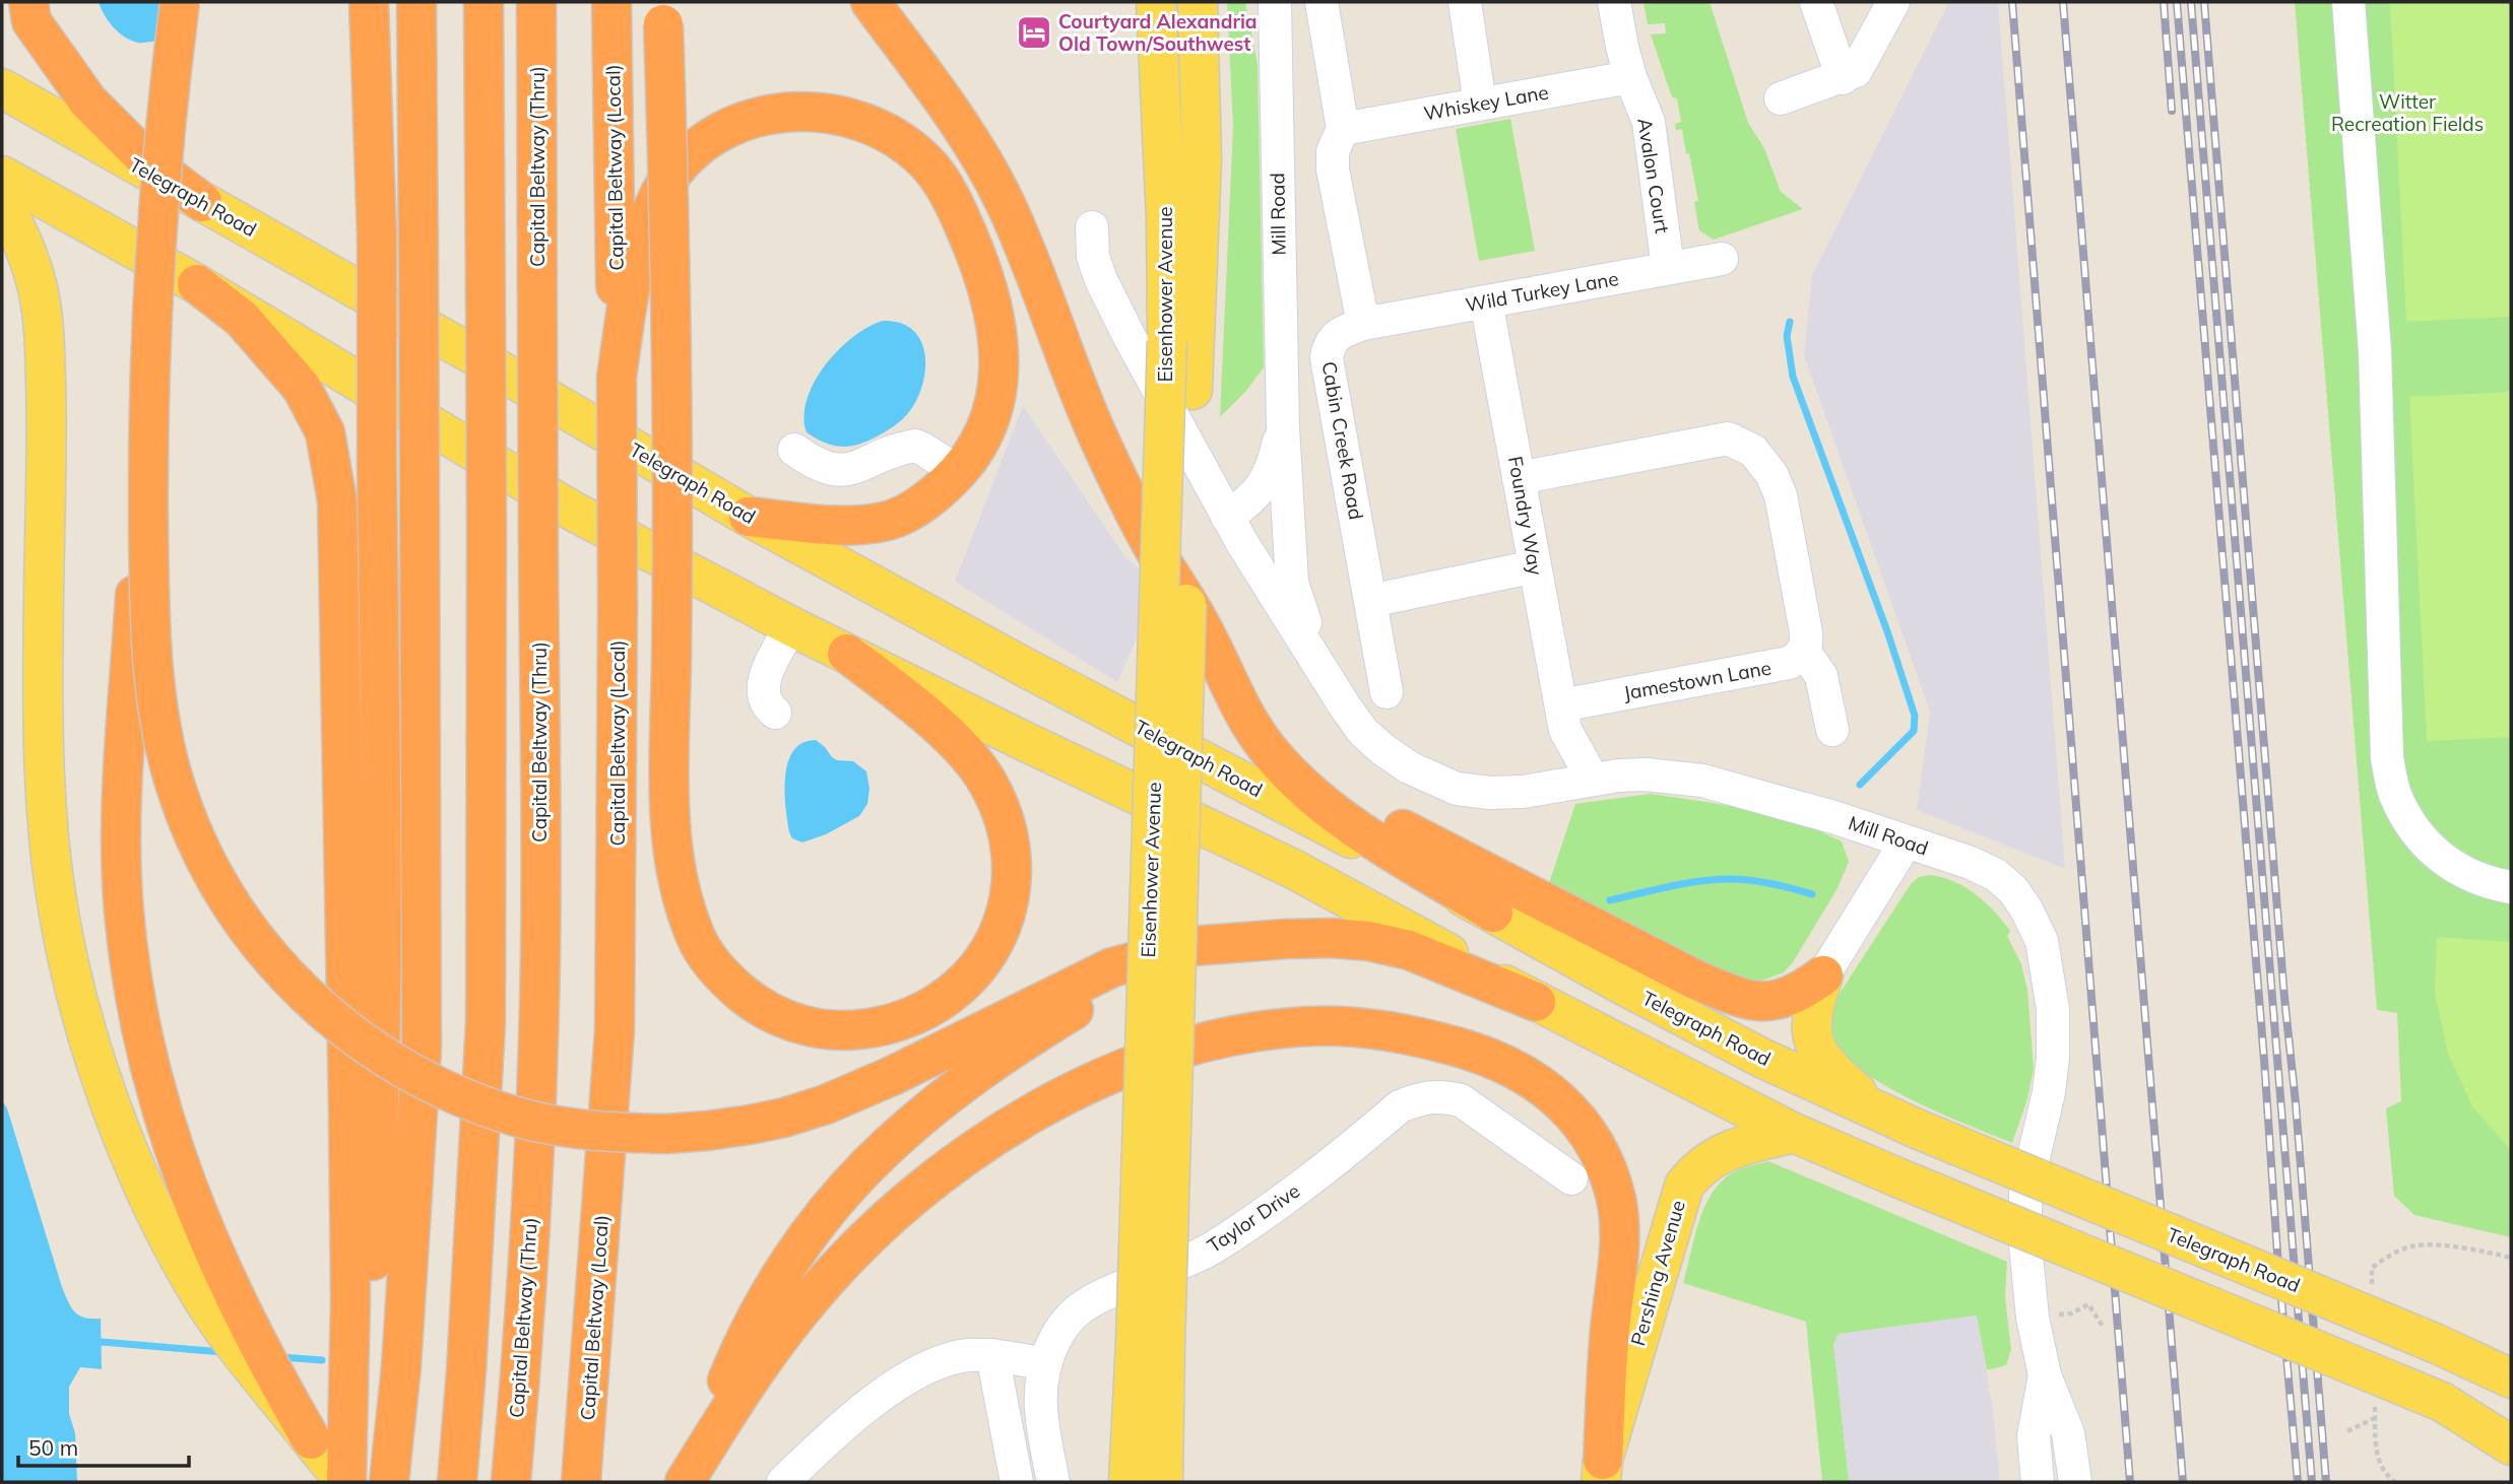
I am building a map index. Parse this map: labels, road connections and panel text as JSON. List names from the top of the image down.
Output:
{
  "streets": {
    "highway": ["Capital Beltway (Thru)", "Capital Beltway (Local)"],
    "main road": ["Telegraph Road", "Eisenhower Avenue", "Pershing Avenue"],
    "street": [
      "Whiskey Lane",
      "Avalon Court",
      "Mill Road",
      "Wild Turkey Lane",
      "Cabin Creek Road",
      "Foundry Way",
      "Jamestown Lane",
      "Taylor Drive"
    ]
  },
  "crossings": [
    ["Whiskey Lane", "Avalon Court"],
    ["Avalon Court", "Wild Turkey Lane"],
    ["Mill Road", "Foundry Way"],
    ["Wild Turkey Lane", "Cabin Creek Road"],
    ["Wild Turkey Lane", "Foundry Way"],
    ["Foundry Way", "Jamestown Lane"]
  ],
  "parks": ["Witter Recreation Fields"],
  "places": {
    "hotel": ["Courtyard Alexandria Old Town/Southwest"]
  },
  "scale_bar": "50 m"
}
